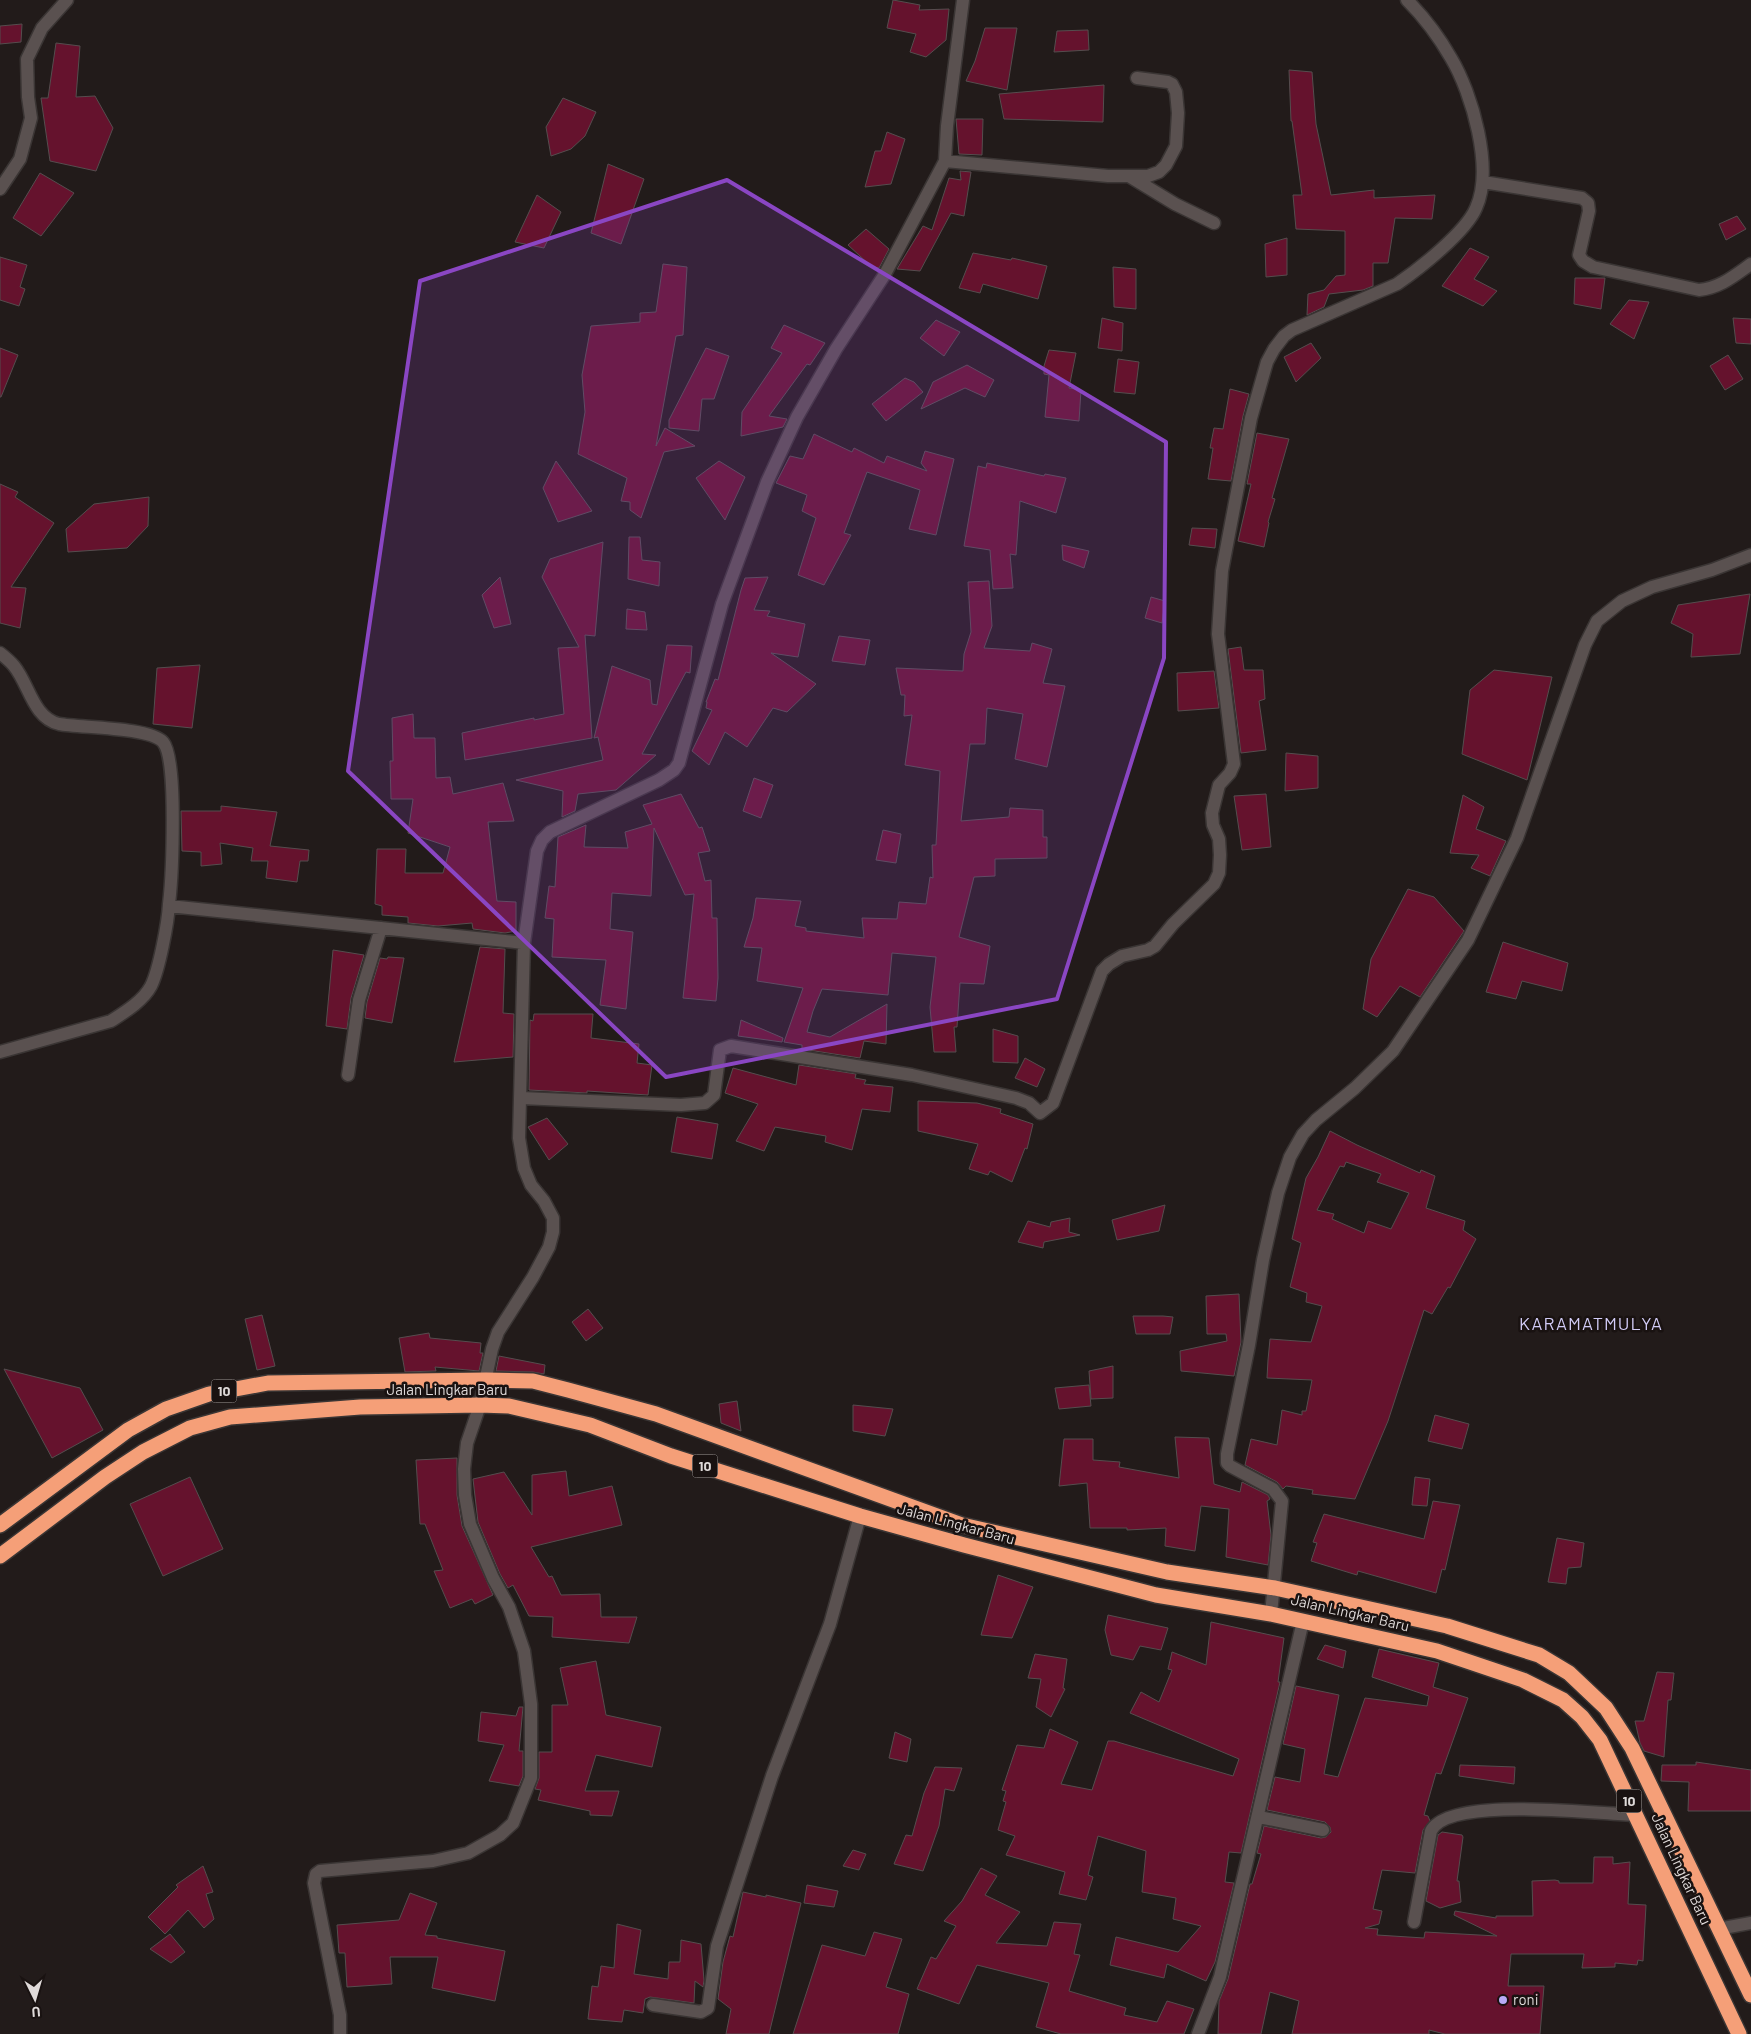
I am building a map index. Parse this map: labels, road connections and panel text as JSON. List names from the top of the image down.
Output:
{
  "streets": {
    "highway": ["Jalan Lingkar Baru", "10"]
  },
  "districts": ["KARAMATMULYA"],
  "places": ["roni"],
  "north": "bottom"
}
